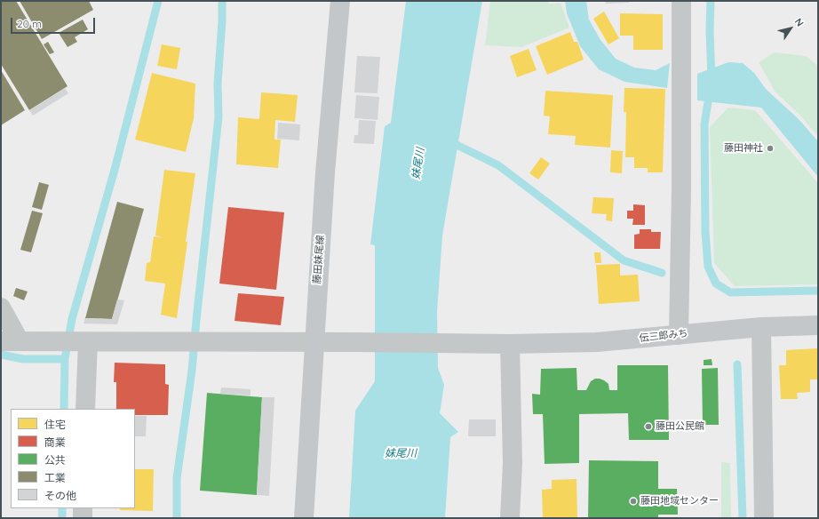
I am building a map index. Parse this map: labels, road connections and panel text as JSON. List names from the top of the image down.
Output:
{
  "streets": {
    "main road": ["藤田妹尾線", "伝三郎みち"]
  },
  "water": ["妹尾川"],
  "places": ["藤田神社", "藤田公民館", "藤田地域センター"],
  "legend": [
    "住宅",
    "商業",
    "公共",
    "工業",
    "その他"
  ],
  "scale_bar": "20 m",
  "north": "top right"
}
